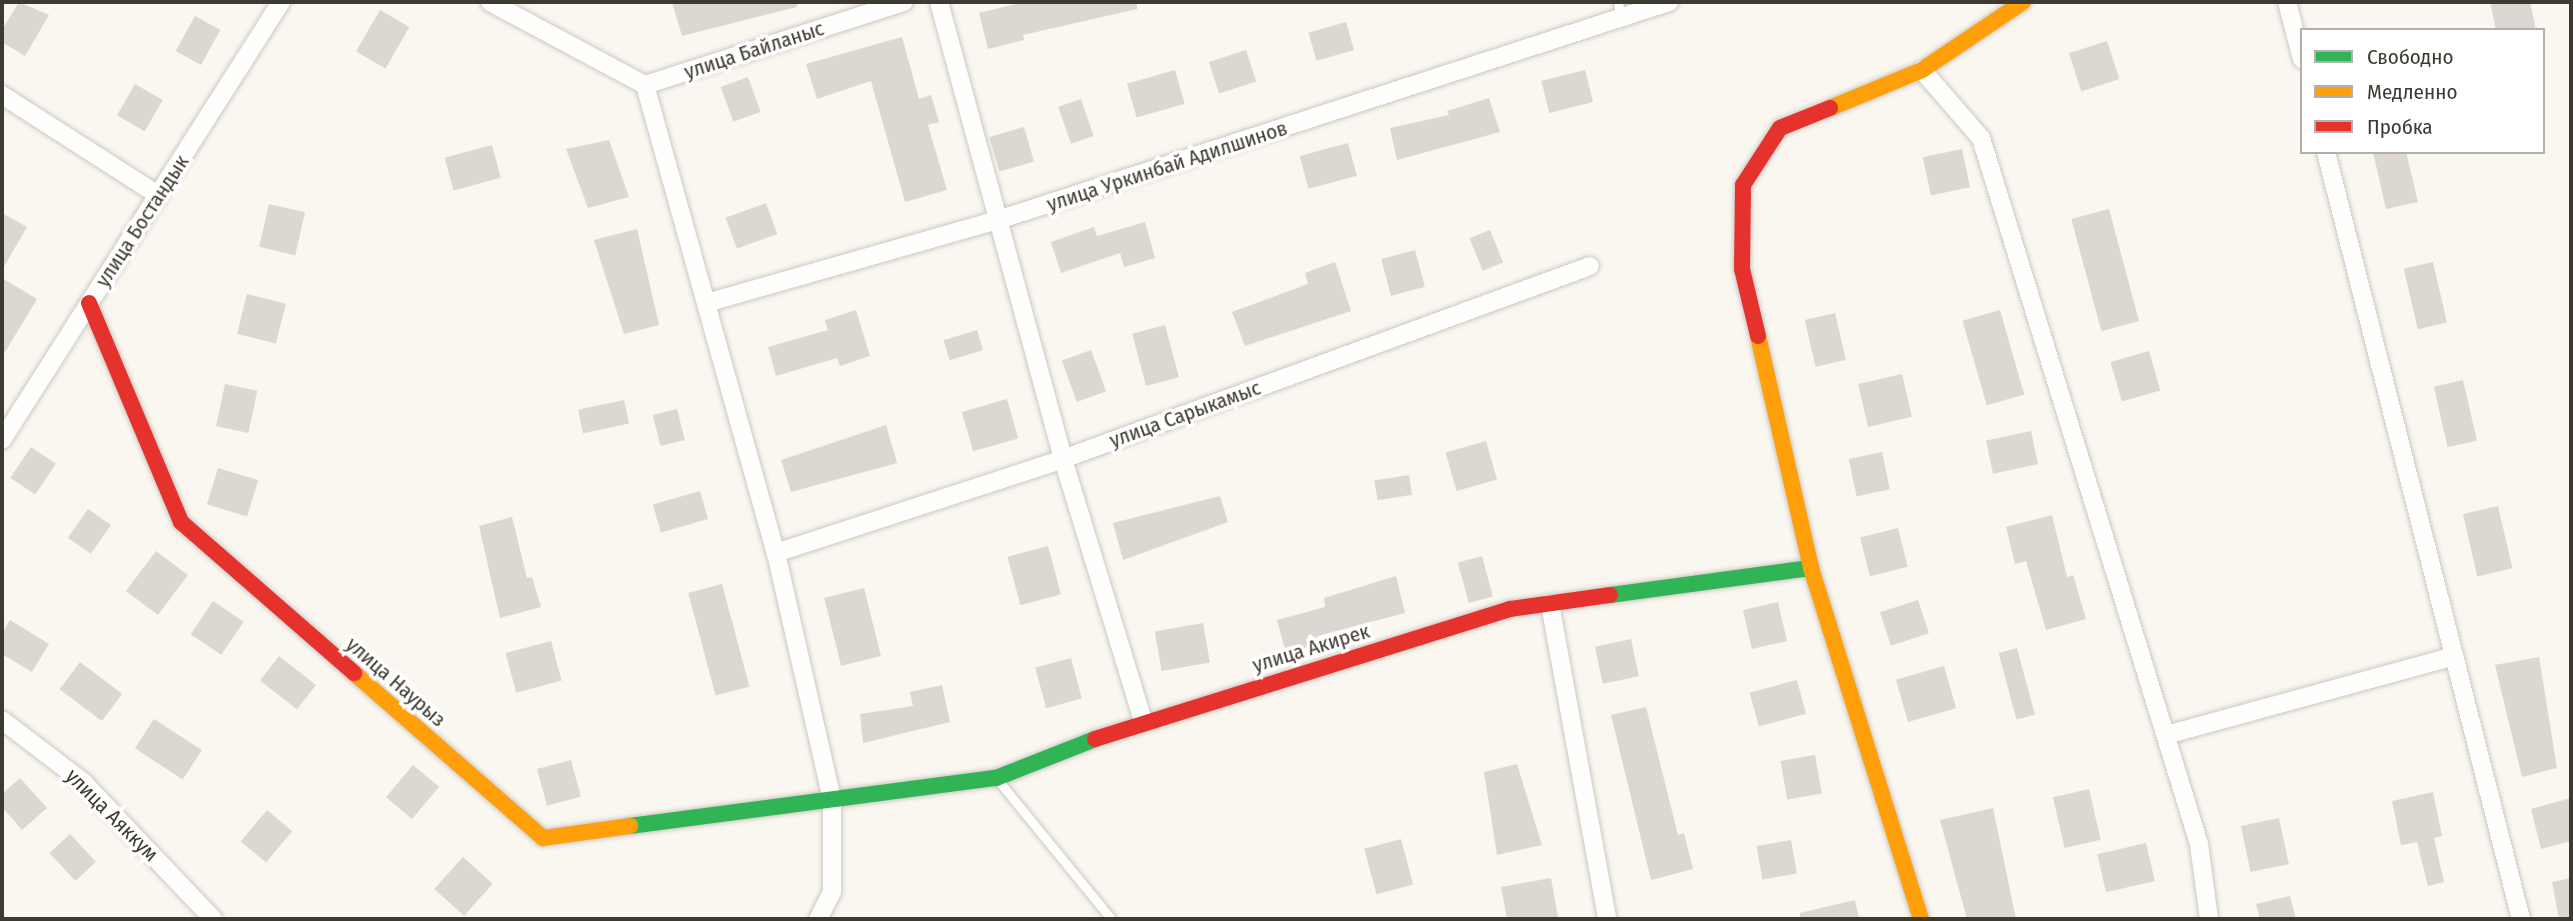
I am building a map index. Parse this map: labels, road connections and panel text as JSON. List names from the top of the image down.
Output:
{
  "streets": {
    "street": [
      "улица Байланыс",
      "улица Уркинбай Адилшинов",
      "улица Бостандык",
      "улица Сарыкамыс",
      "улица Акирек",
      "улица Наурыз",
      "улица Аяккум"
    ]
  },
  "crossings": [
    ["улица Бостандык", "улица Наурыз"],
    ["улица Акирек", "улица Наурыз"]
  ],
  "legend": ["Свободно", "Медленно", "Пробка"]
}
